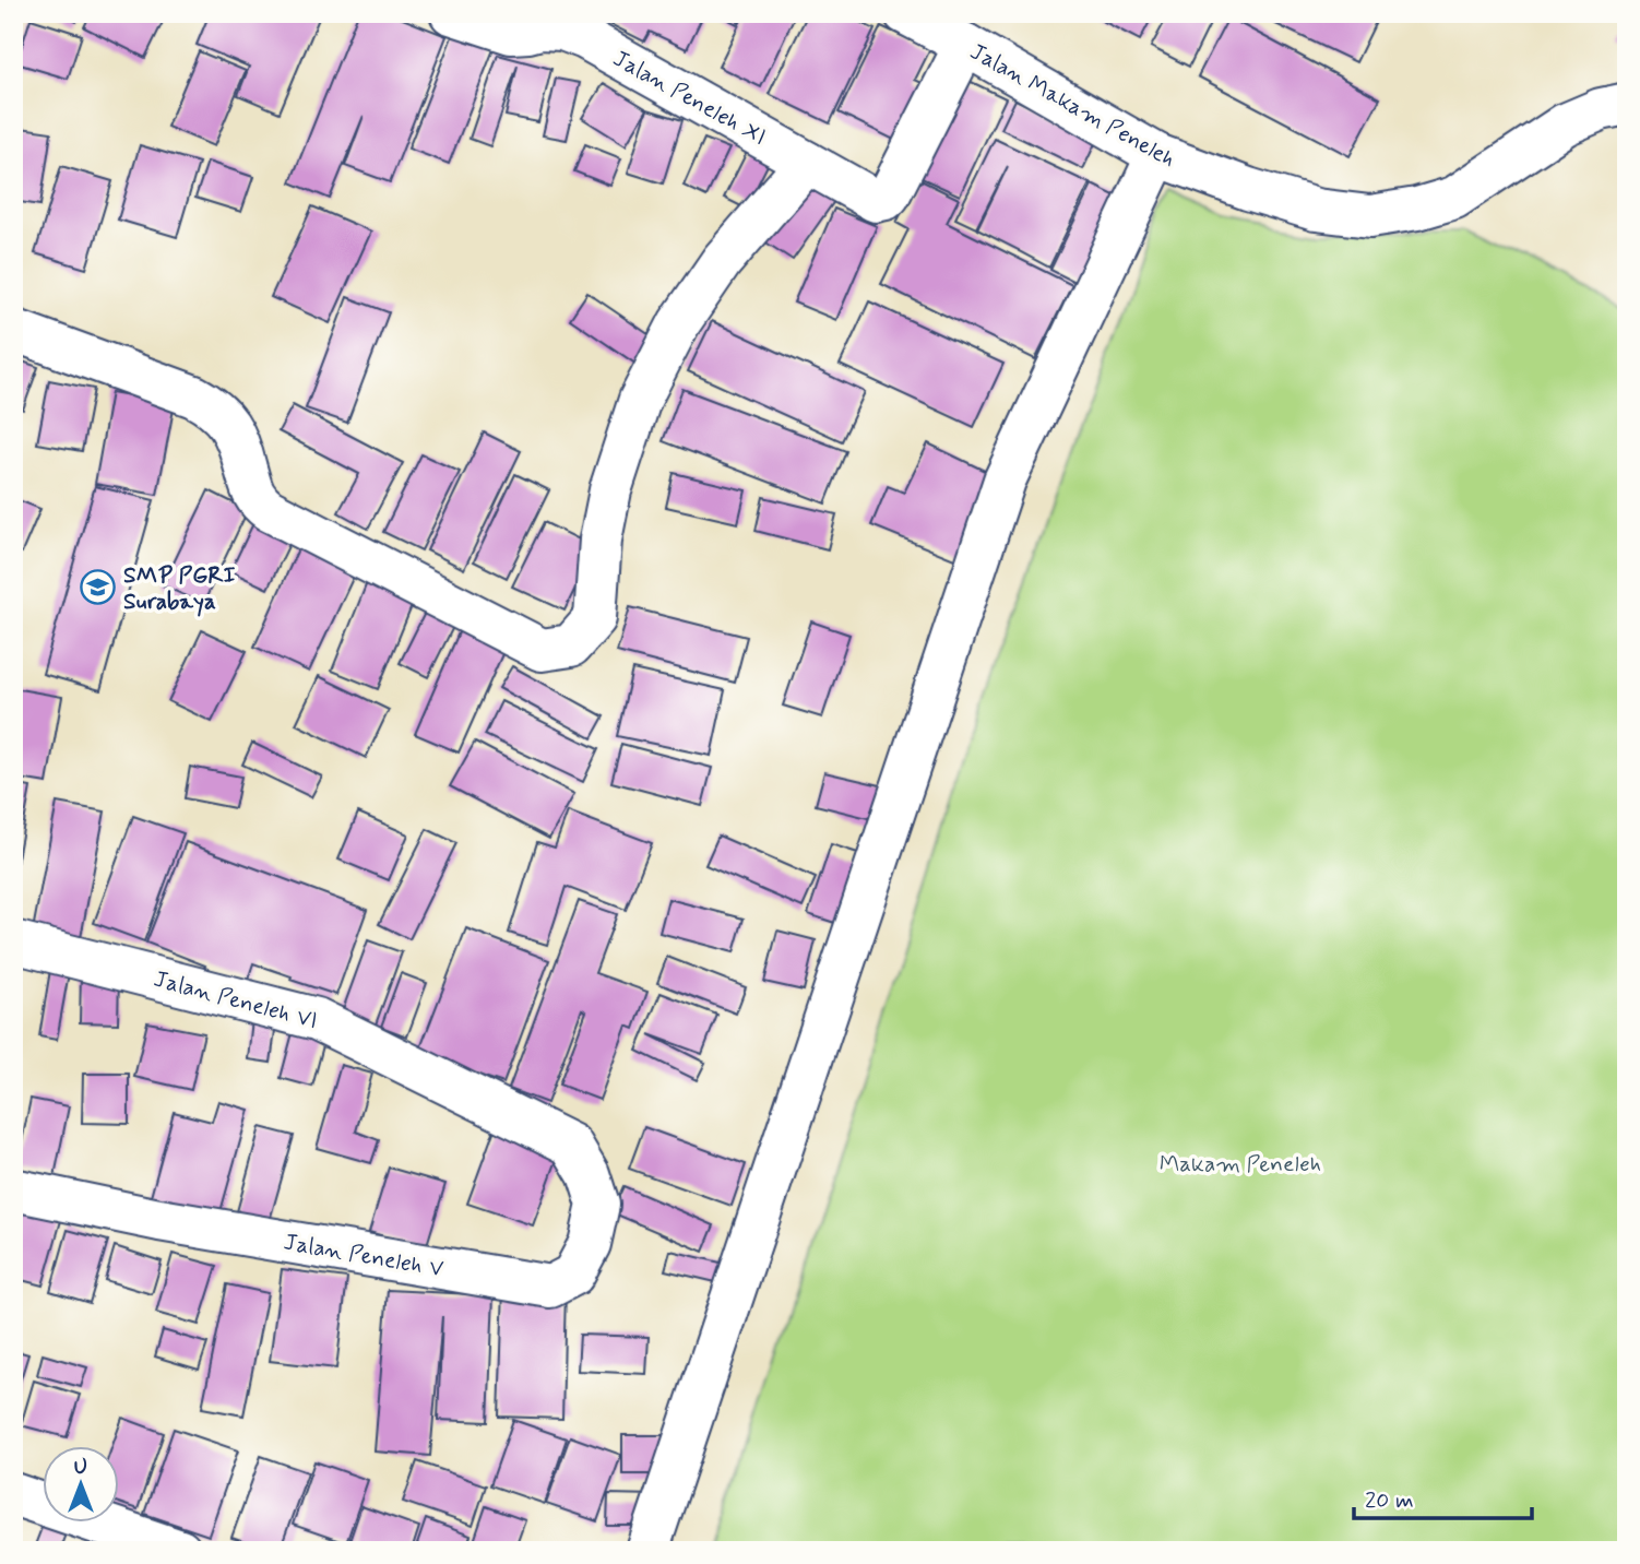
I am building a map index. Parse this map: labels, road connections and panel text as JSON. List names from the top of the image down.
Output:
{
  "streets": {
    "street": [
      "Jalan Peneleh XI",
      "Jalan Makam Peneleh",
      "Jalan Peneleh VI",
      "Jalan Peneleh V"
    ]
  },
  "crossings": [
    ["Jalan Peneleh XI", "Jalan Makam Peneleh"],
    ["Jalan Peneleh VI", "Jalan Peneleh V"]
  ],
  "parks": ["Makam Peneleh"],
  "places": {
    "school or university": ["SMP PGRI Surabaya"]
  },
  "scale_bar": "20 m",
  "north": "top"
}
